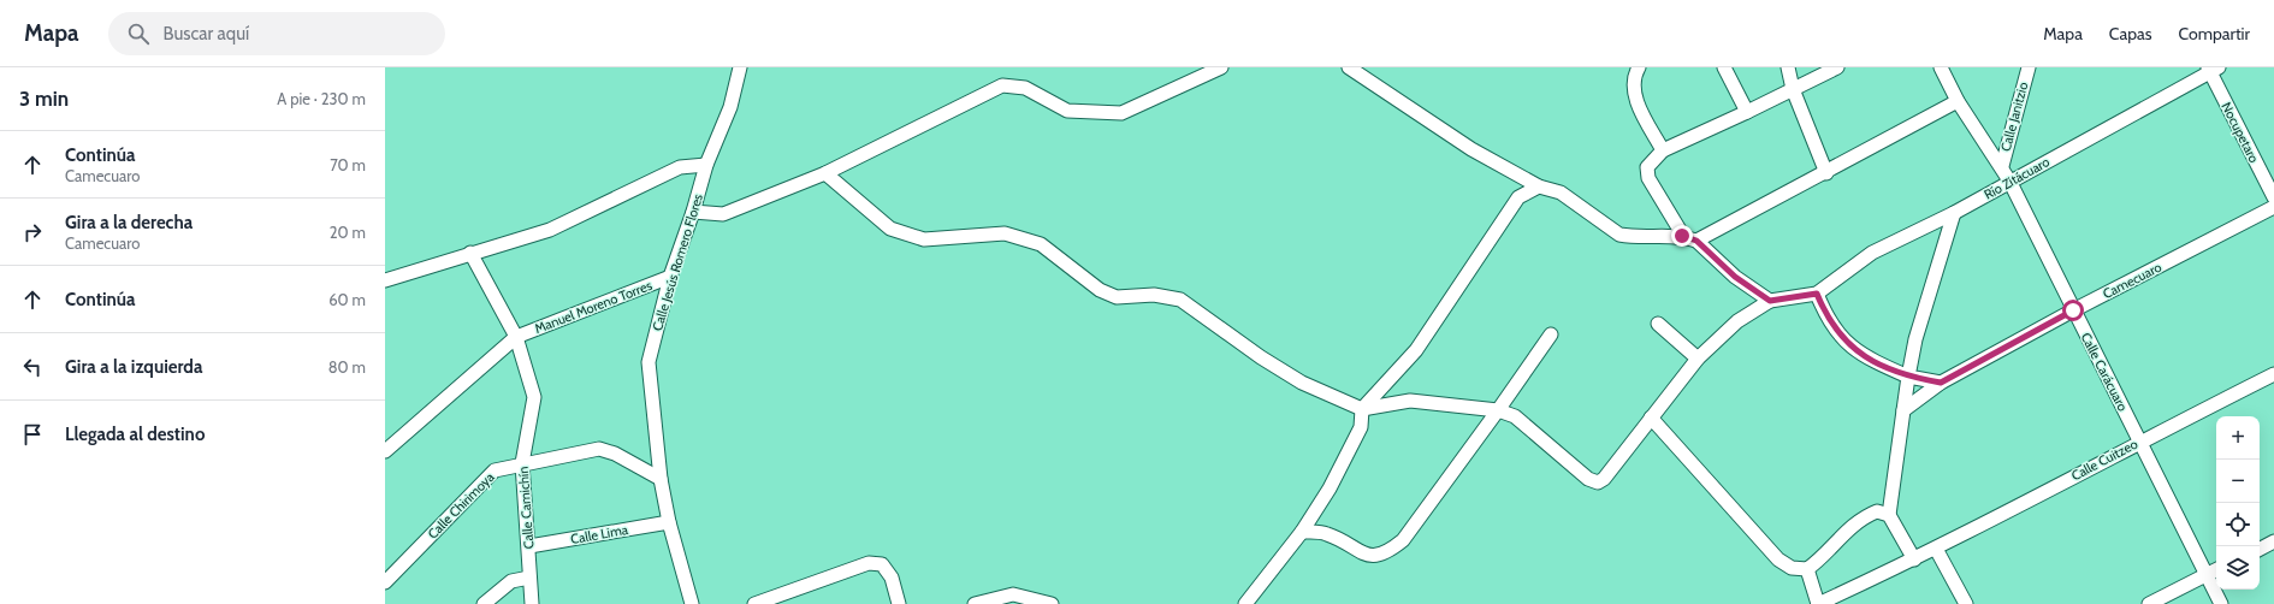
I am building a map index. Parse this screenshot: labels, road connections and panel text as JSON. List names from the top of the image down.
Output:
{
  "streets": {
    "street": [
      "Calle Janitzio",
      "Nocupetaro",
      "Río Zitácuaro",
      "Calle Jesús Romero Flores",
      "Camecuaro",
      "Manuel Moreno Torres",
      "Calle Carácuaro",
      "Calle Cuitzeo",
      "Calle Chirimoya",
      "Calle Camichín",
      "Calle Lima"
    ]
  },
  "crossings": [
    ["Calle Janitzio", "Calle Carácuaro"],
    ["Nocupetaro", "Río Zitácuaro"],
    ["Río Zitácuaro", "Calle Carácuaro"],
    ["Calle Jesús Romero Flores", "Manuel Moreno Torres"],
    ["Calle Jesús Romero Flores", "Calle Chirimoya"],
    ["Calle Jesús Romero Flores", "Calle Lima"],
    ["Camecuaro", "Calle Carácuaro"],
    ["Manuel Moreno Torres", "Calle Camichín"],
    ["Calle Carácuaro", "Calle Cuitzeo"],
    ["Calle Chirimoya", "Calle Camichín"],
    ["Calle Camichín", "Calle Lima"]
  ],
  "page": {
    "header": "Mapa",
    "search": "Buscar aquí",
    "nav": ["Mapa", "Capas", "Compartir"],
    "heading": ["3 min", "A pie · 230 m"],
    "list": [
      ["Continúa", "Camecuaro", "70 m"],
      ["Gira a la derecha", "Camecuaro", "20 m"],
      ["Continúa", "60 m"],
      ["Gira a la izquierda", "80 m"],
      "Llegada al destino"
    ],
    "map_buttons": ["+", "−"]
  }
}
